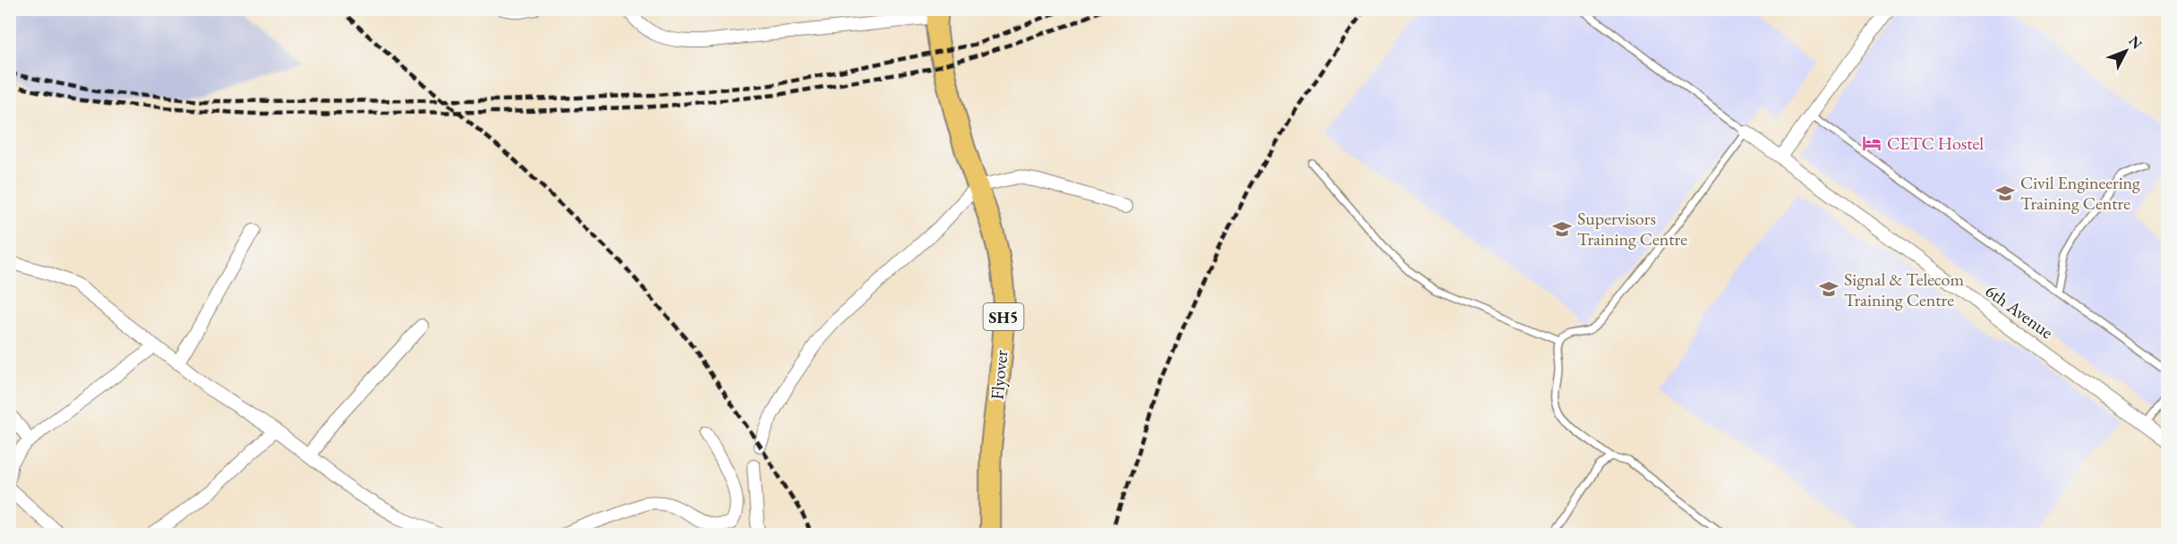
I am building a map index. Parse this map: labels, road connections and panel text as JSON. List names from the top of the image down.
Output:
{
  "streets": {
    "main road": ["SH5", "Flyover"],
    "street": ["6th Avenue"]
  },
  "crossings": [
    ["SH5", "Flyover"]
  ],
  "places": {
    "hotel": ["CETC Hostel"],
    "school or university": ["Civil Engineering Training Centre", "Supervisors Training Centre", "Signal & Telecom Training Centre"]
  },
  "north": "top right"
}
